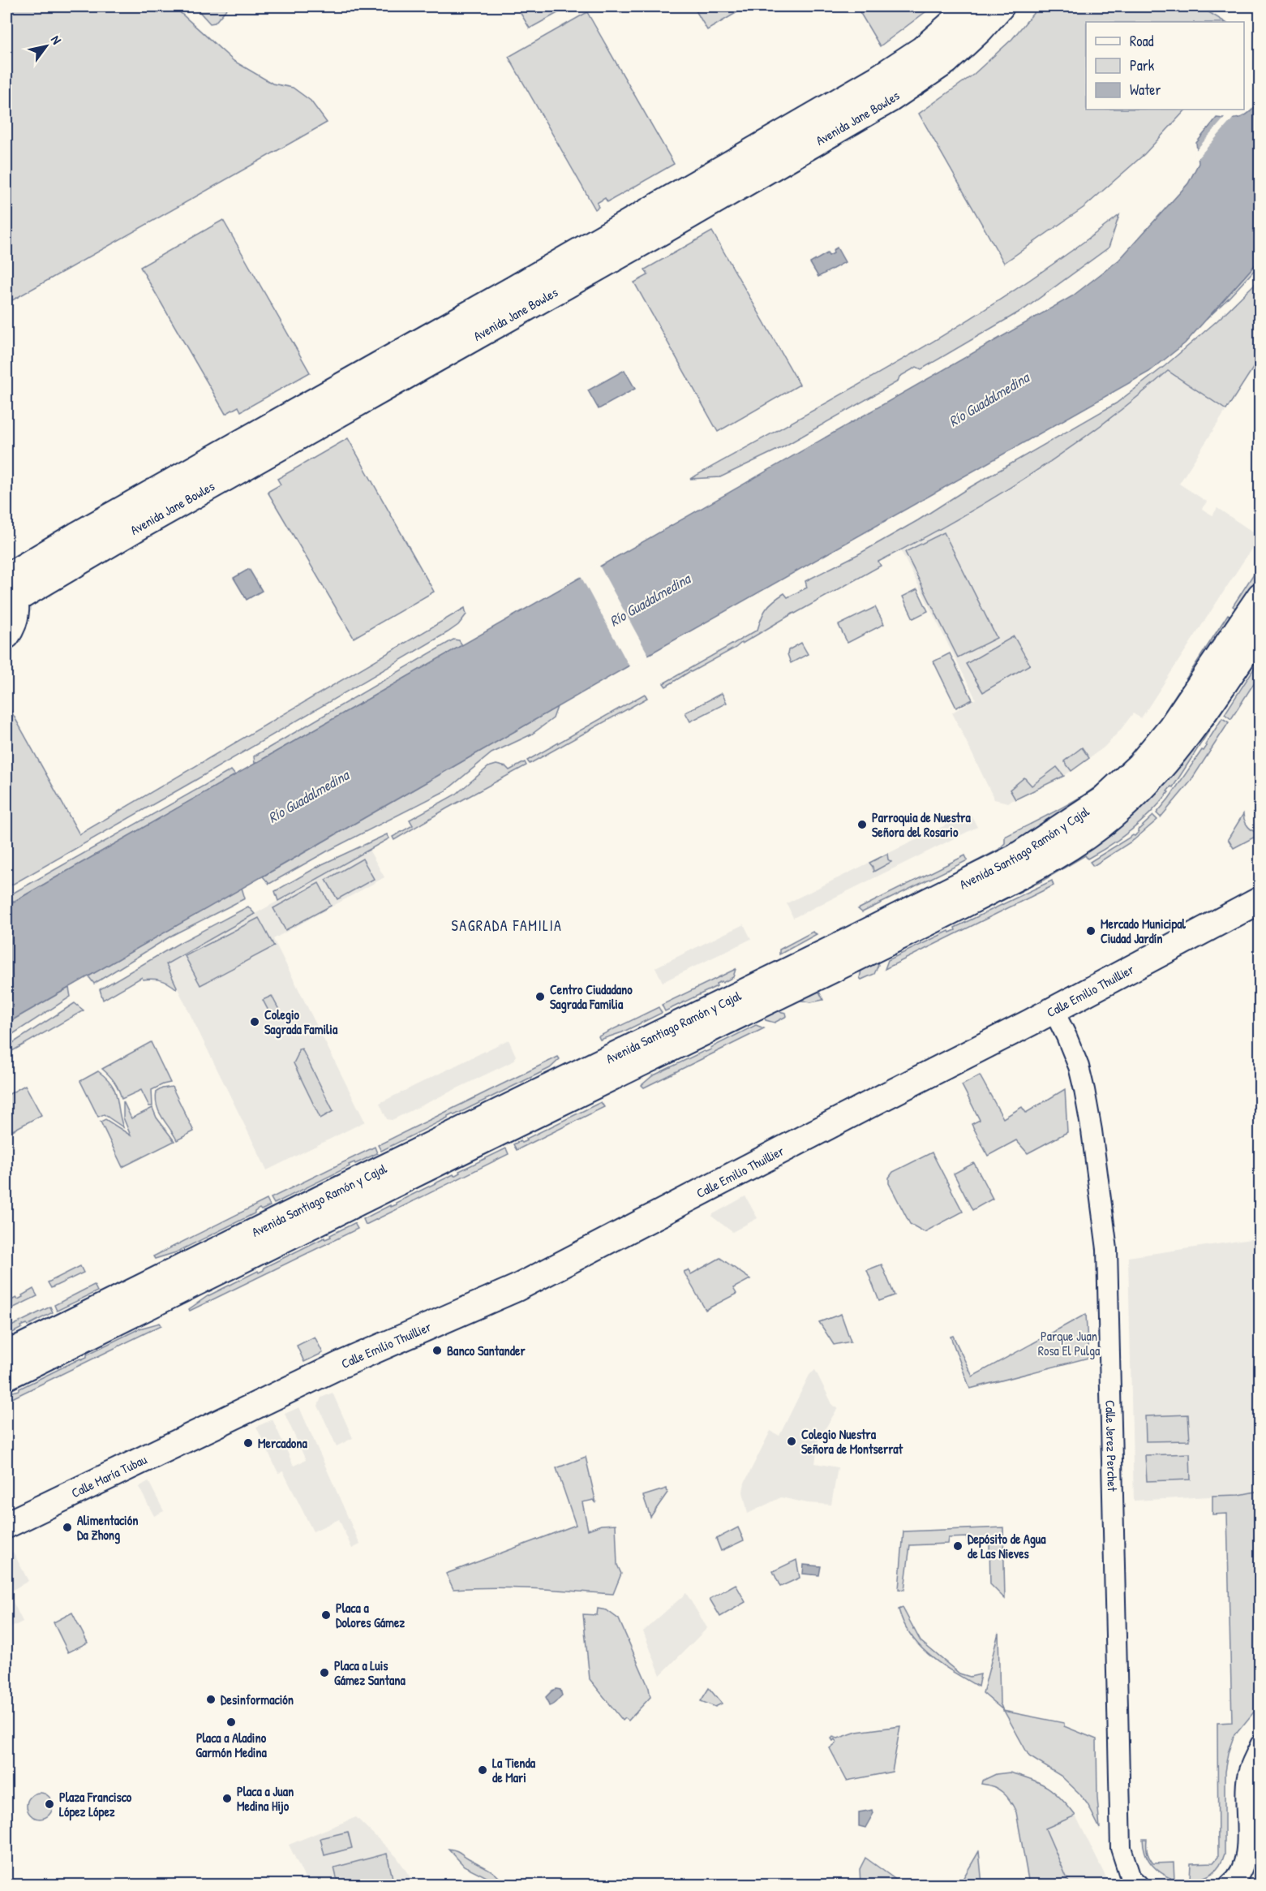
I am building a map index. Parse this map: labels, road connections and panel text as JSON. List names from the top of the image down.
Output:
{
  "streets": {
    "main road": [
      "Avenida Jane Bowles",
      "Avenida Santiago Ramón y Cajal",
      "Calle Emilio Thuillier",
      "Calle María Tubau"
    ],
    "street": ["Calle Jerez Perchet"]
  },
  "crossings": [
    ["Calle Emilio Thuillier", "Calle Jerez Perchet"],
    ["Calle Emilio Thuillier", "Calle María Tubau"]
  ],
  "districts": ["SAGRADA FAMILIA"],
  "water": ["Río Guadalmedina"],
  "parks": ["Parque Juan Rosa El Pulga"],
  "places": [
    "Parroquia de Nuestra Señora del Rosario",
    "Mercado Municipal Ciudad Jardín",
    "Centro Ciudadano Sagrada Familia",
    "Colegio Sagrada Familia",
    "Banco Santander",
    "Colegio Nuestra Señora de Montserrat",
    "Mercadona",
    "Alimentación Da Zhong",
    "Depósito de Agua de Las Nieves",
    "Placa a Dolores Gámez",
    "Placa a Luis Gámez Santana",
    "Desinformación",
    "Placa a Aladino Garmón Medina",
    "La Tienda de Mari",
    "Placa a Juan Medina Hijo",
    "Plaza Francisco López López"
  ],
  "legend": ["Road", "Park", "Water"],
  "north": "top right"
}
